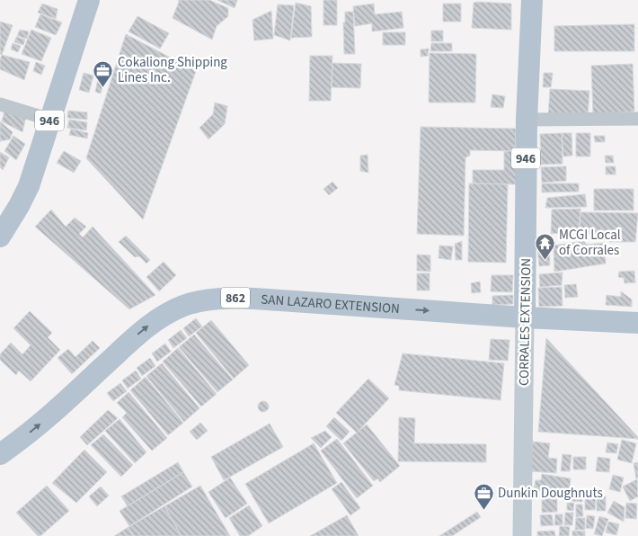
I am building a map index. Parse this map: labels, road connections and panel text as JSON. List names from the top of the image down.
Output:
{
  "streets": {
    "main road": [
      "946",
      "862",
      "SAN LAZARO EXTENSION",
      "CORRALES EXTENSION"
    ]
  },
  "crossings": [
    ["862", "SAN LAZARO EXTENSION"],
    ["862", "CORRALES EXTENSION"],
    ["SAN LAZARO EXTENSION", "CORRALES EXTENSION"]
  ],
  "one_way": ["SAN LAZARO EXTENSION"],
  "places": {
    "office": ["Cokaliong Shipping Lines Inc.", "Dunkin Doughnuts"],
    "temple": ["MCGI Local of Corrales"]
  }
}
